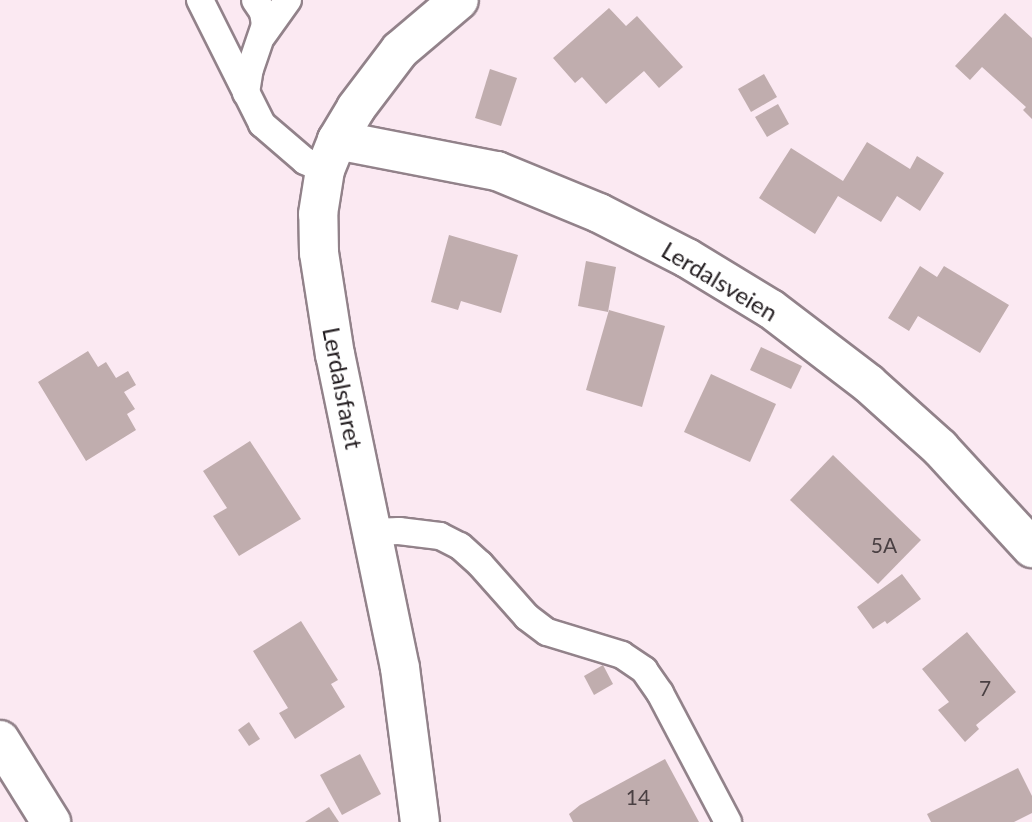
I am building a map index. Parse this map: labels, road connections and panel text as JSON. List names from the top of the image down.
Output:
{
  "streets": {
    "street": ["Lerdalsveien", "Lerdalsfaret"]
  },
  "crossings": [
    ["Lerdalsveien", "Lerdalsfaret"]
  ],
  "house_numbers": ["5A", "7", "14"]
}
